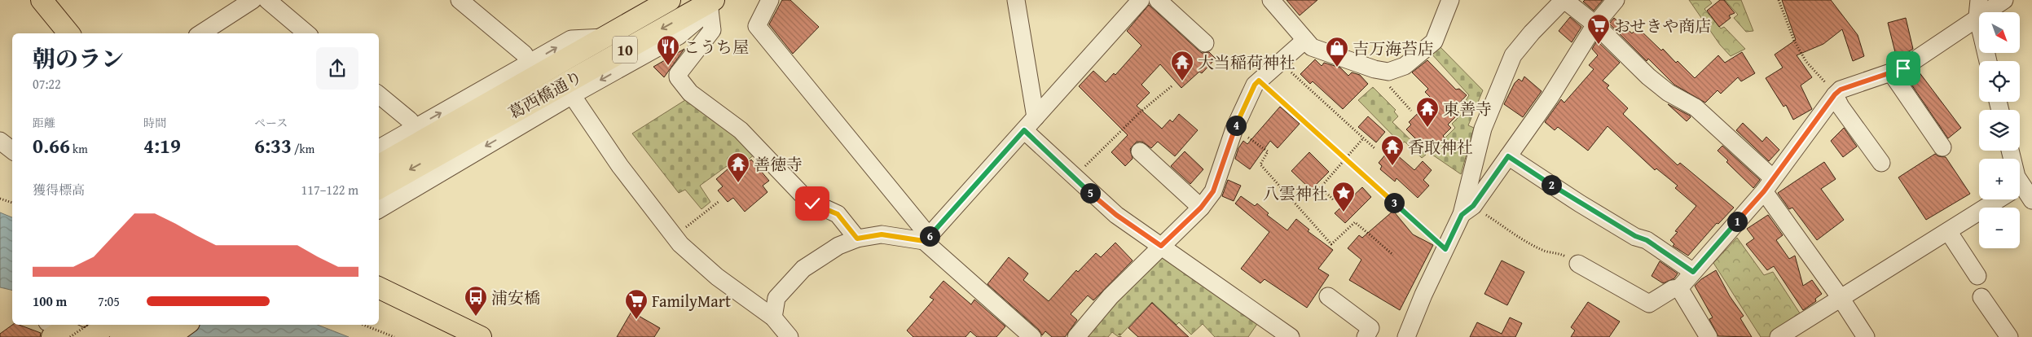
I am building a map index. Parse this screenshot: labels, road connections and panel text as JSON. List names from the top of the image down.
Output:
{
  "streets": {
    "main road": ["10", "葛西橋通り"]
  },
  "places": {
    "supermarket": ["おせきや商店", "FamilyMart"],
    "restaurant": ["こうち屋"],
    "shop": ["吉万海苔店"],
    "temple": [
      "大当稲荷神社",
      "東善寺",
      "香取神社",
      "善徳寺"
    ],
    "place": ["八雲神社"],
    "bus stop": ["浦安橋"]
  },
  "north": "bottom right",
  "page": {
    "map_buttons": ["+", "−"],
    "heading": ["朝のラン", "07:22"],
    "stats": [
      ["距離", "0.66 km"],
      ["時間", "4:19"],
      ["ペース", "6:33 /km"]
    ],
    "pins": [
      "4",
      "2",
      "5",
      "3",
      "1",
      "6"
    ],
    "chart": ["獲得標高", "117–122 m"],
    "list": [
      {
        "name": "100 m",
        "note": "7:05"
      }
    ]
  }
}
